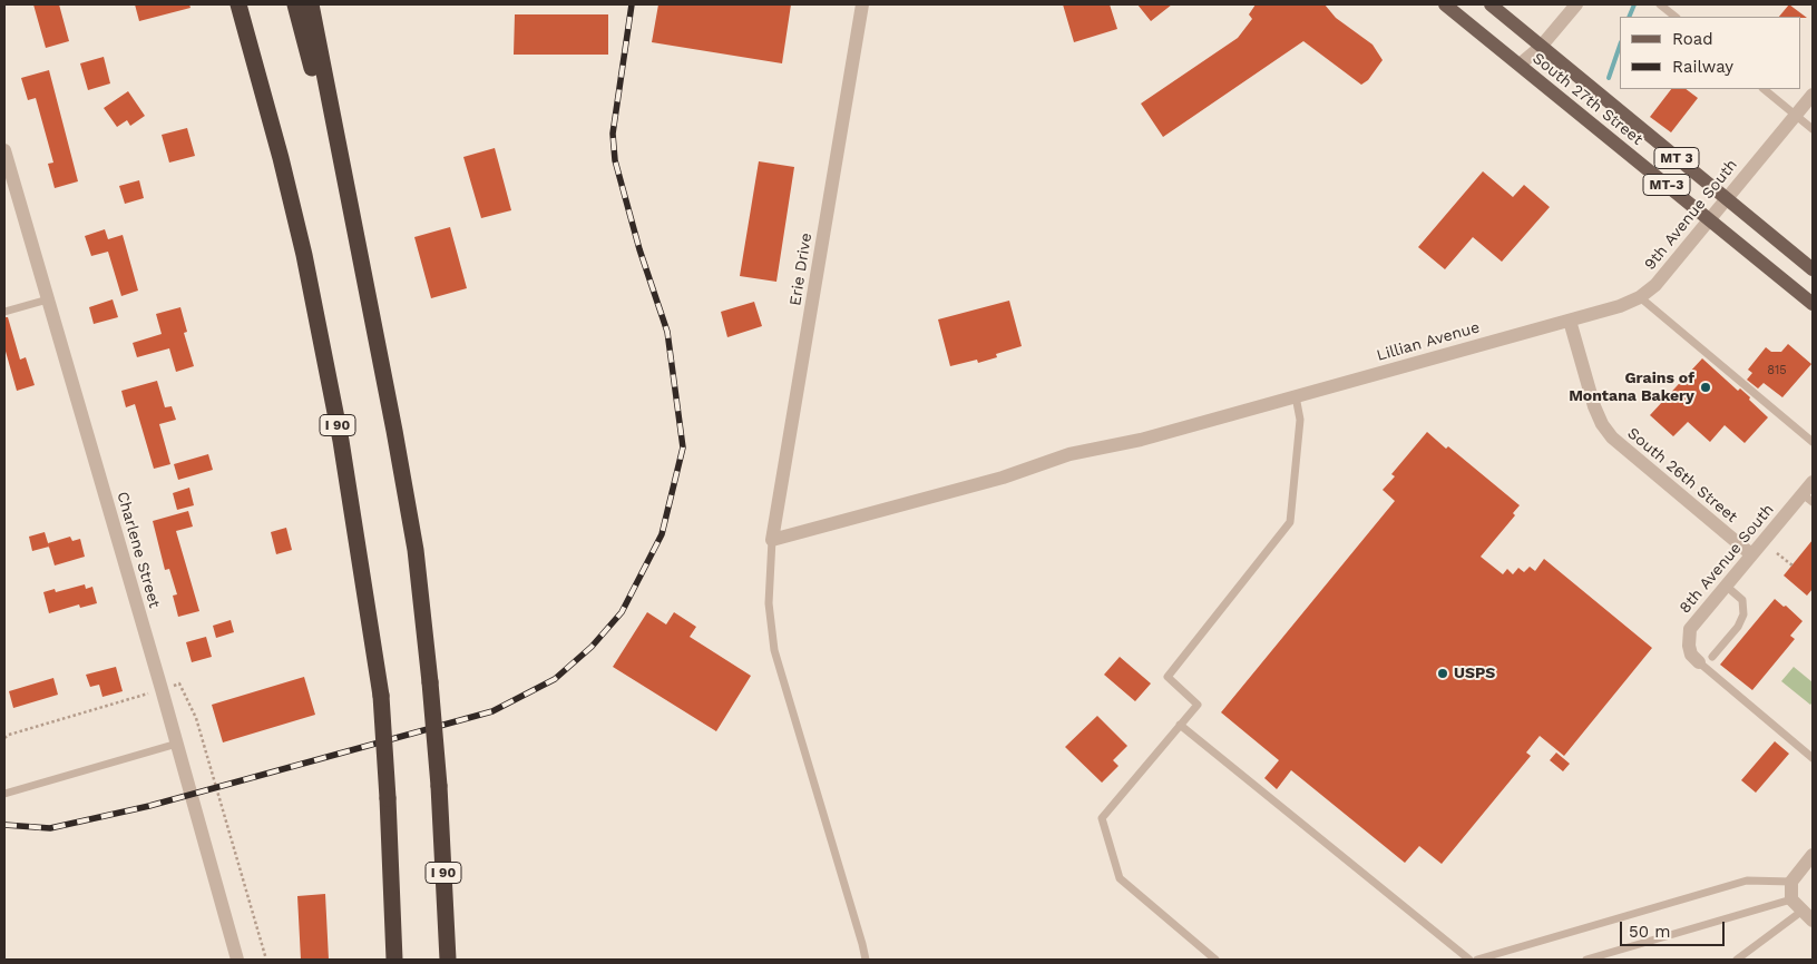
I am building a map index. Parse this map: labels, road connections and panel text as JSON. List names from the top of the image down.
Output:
{
  "streets": {
    "highway": ["I 90"],
    "main road": ["South 27th Street", "MT 3", "MT-3"],
    "street": [
      "9th Avenue South",
      "Erie Drive",
      "Lillian Avenue",
      "South 26th Street",
      "Charlene Street",
      "8th Avenue South"
    ]
  },
  "crossings": [
    ["South 27th Street", "9th Avenue South"],
    ["9th Avenue South", "Lillian Avenue"],
    ["9th Avenue South", "South 26th Street"],
    ["Erie Drive", "Lillian Avenue"],
    ["Lillian Avenue", "South 26th Street"],
    ["South 26th Street", "8th Avenue South"]
  ],
  "places": ["Grains of Montana Bakery", "USPS"],
  "house_numbers": ["815"],
  "legend": ["Road", "Railway"],
  "scale_bar": "50 m"
}
